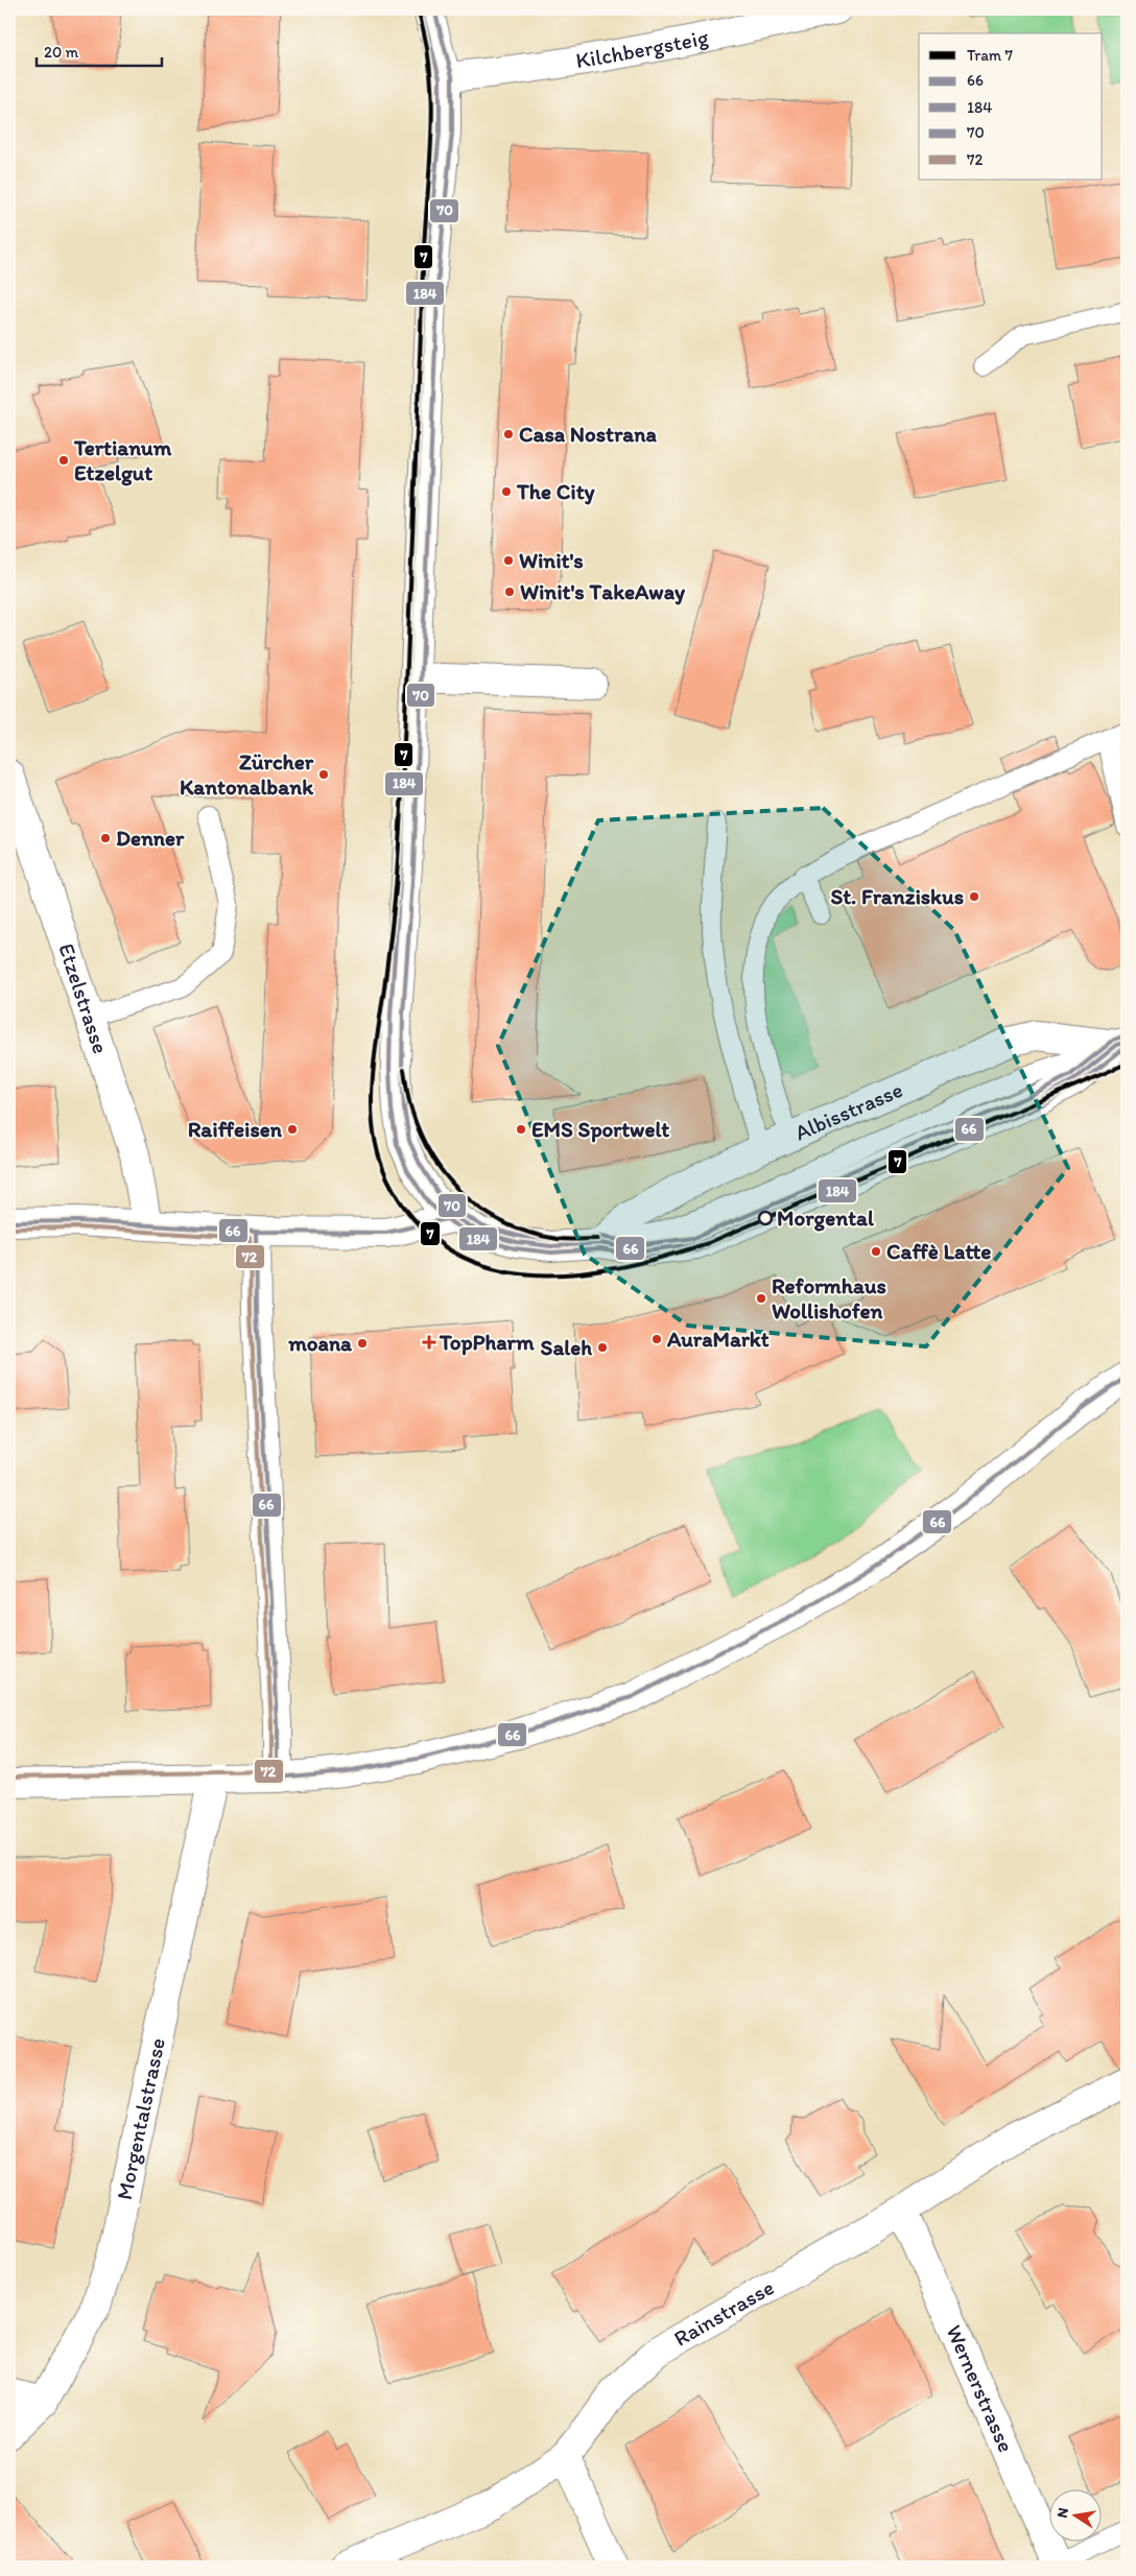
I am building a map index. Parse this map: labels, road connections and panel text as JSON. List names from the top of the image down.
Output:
{
  "streets": {
    "street": [
      "Kilchbergsteig",
      "Etzelstrasse",
      "Albisstrasse",
      "Morgentalstrasse",
      "Rainstrasse",
      "Wernerstrasse"
    ]
  },
  "crossings": [
    ["Kilchbergsteig", "Albisstrasse"],
    ["Rainstrasse", "Wernerstrasse"]
  ],
  "places": {
    "other": [
      "Casa Nostrana",
      "Tertianum Etzelgut",
      "The City",
      "Winit's",
      "Winit's TakeAway",
      "Zürcher Kantonalbank",
      "Denner",
      "St. Franziskus",
      "Raiffeisen",
      "EMS Sportwelt",
      "Morgental",
      "Caffè Latte",
      "Reformhaus Wollishofen",
      "AuraMarkt",
      "moana",
      "Saleh"
    ],
    "health": ["TopPharm"]
  },
  "lines": [
    "tram line 7",
    "transit line 70",
    "transit line 184",
    "transit line 66",
    "transit line 72"
  ],
  "legend": [
    "Tram 7",
    "66",
    "184",
    "70",
    "72"
  ],
  "scale_bar": "20 m",
  "north": "left"
}
